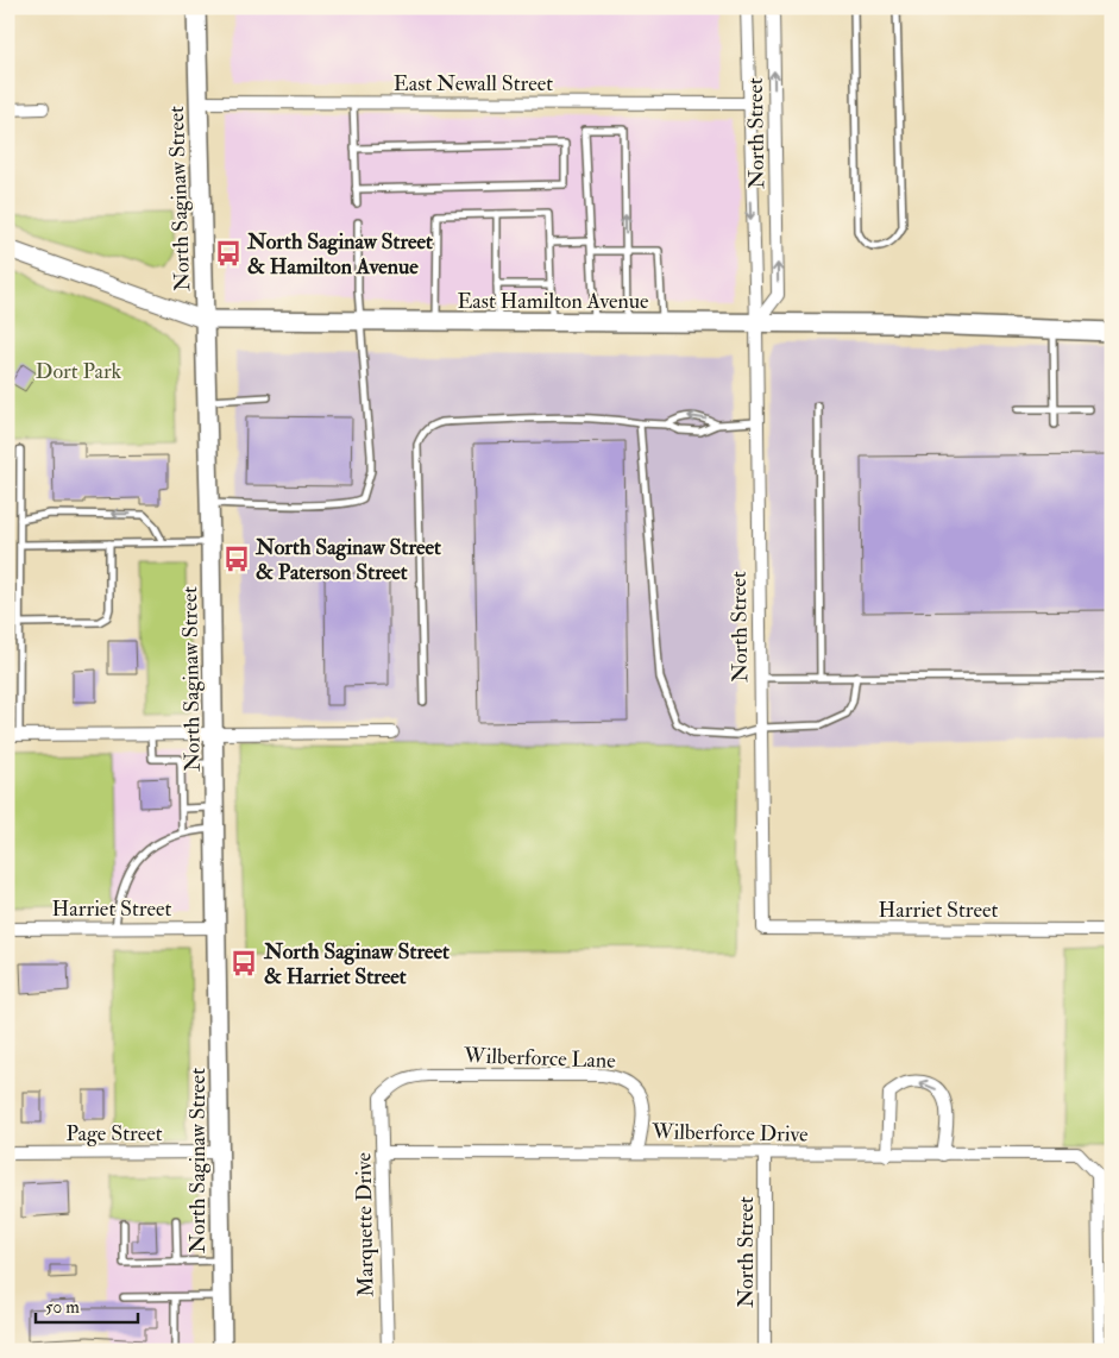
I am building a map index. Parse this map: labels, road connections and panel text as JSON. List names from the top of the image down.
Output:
{
  "streets": {
    "main road": ["North Saginaw Street", "East Hamilton Avenue"],
    "street": [
      "East Newall Street",
      "North Street",
      "Harriet Street",
      "Wilberforce Lane",
      "Page Street",
      "Wilberforce Drive",
      "Marquette Drive"
    ]
  },
  "crossings": [
    ["East Newall Street", "North Street"],
    ["East Newall Street", "North Saginaw Street"],
    ["North Street", "East Hamilton Avenue"],
    ["North Street", "Harriet Street"],
    ["North Street", "Wilberforce Drive"],
    ["North Saginaw Street", "East Hamilton Avenue"],
    ["North Saginaw Street", "Harriet Street"],
    ["North Saginaw Street", "Page Street"],
    ["Wilberforce Lane", "Wilberforce Drive"],
    ["Wilberforce Lane", "Marquette Drive"],
    ["Wilberforce Drive", "Marquette Drive"]
  ],
  "parks": ["Dort Park"],
  "places": {
    "bus stop": ["North Saginaw Street & Hamilton Avenue", "North Saginaw Street & Paterson Street", "North Saginaw Street & Harriet Street"]
  },
  "scale_bar": "50 m"
}
